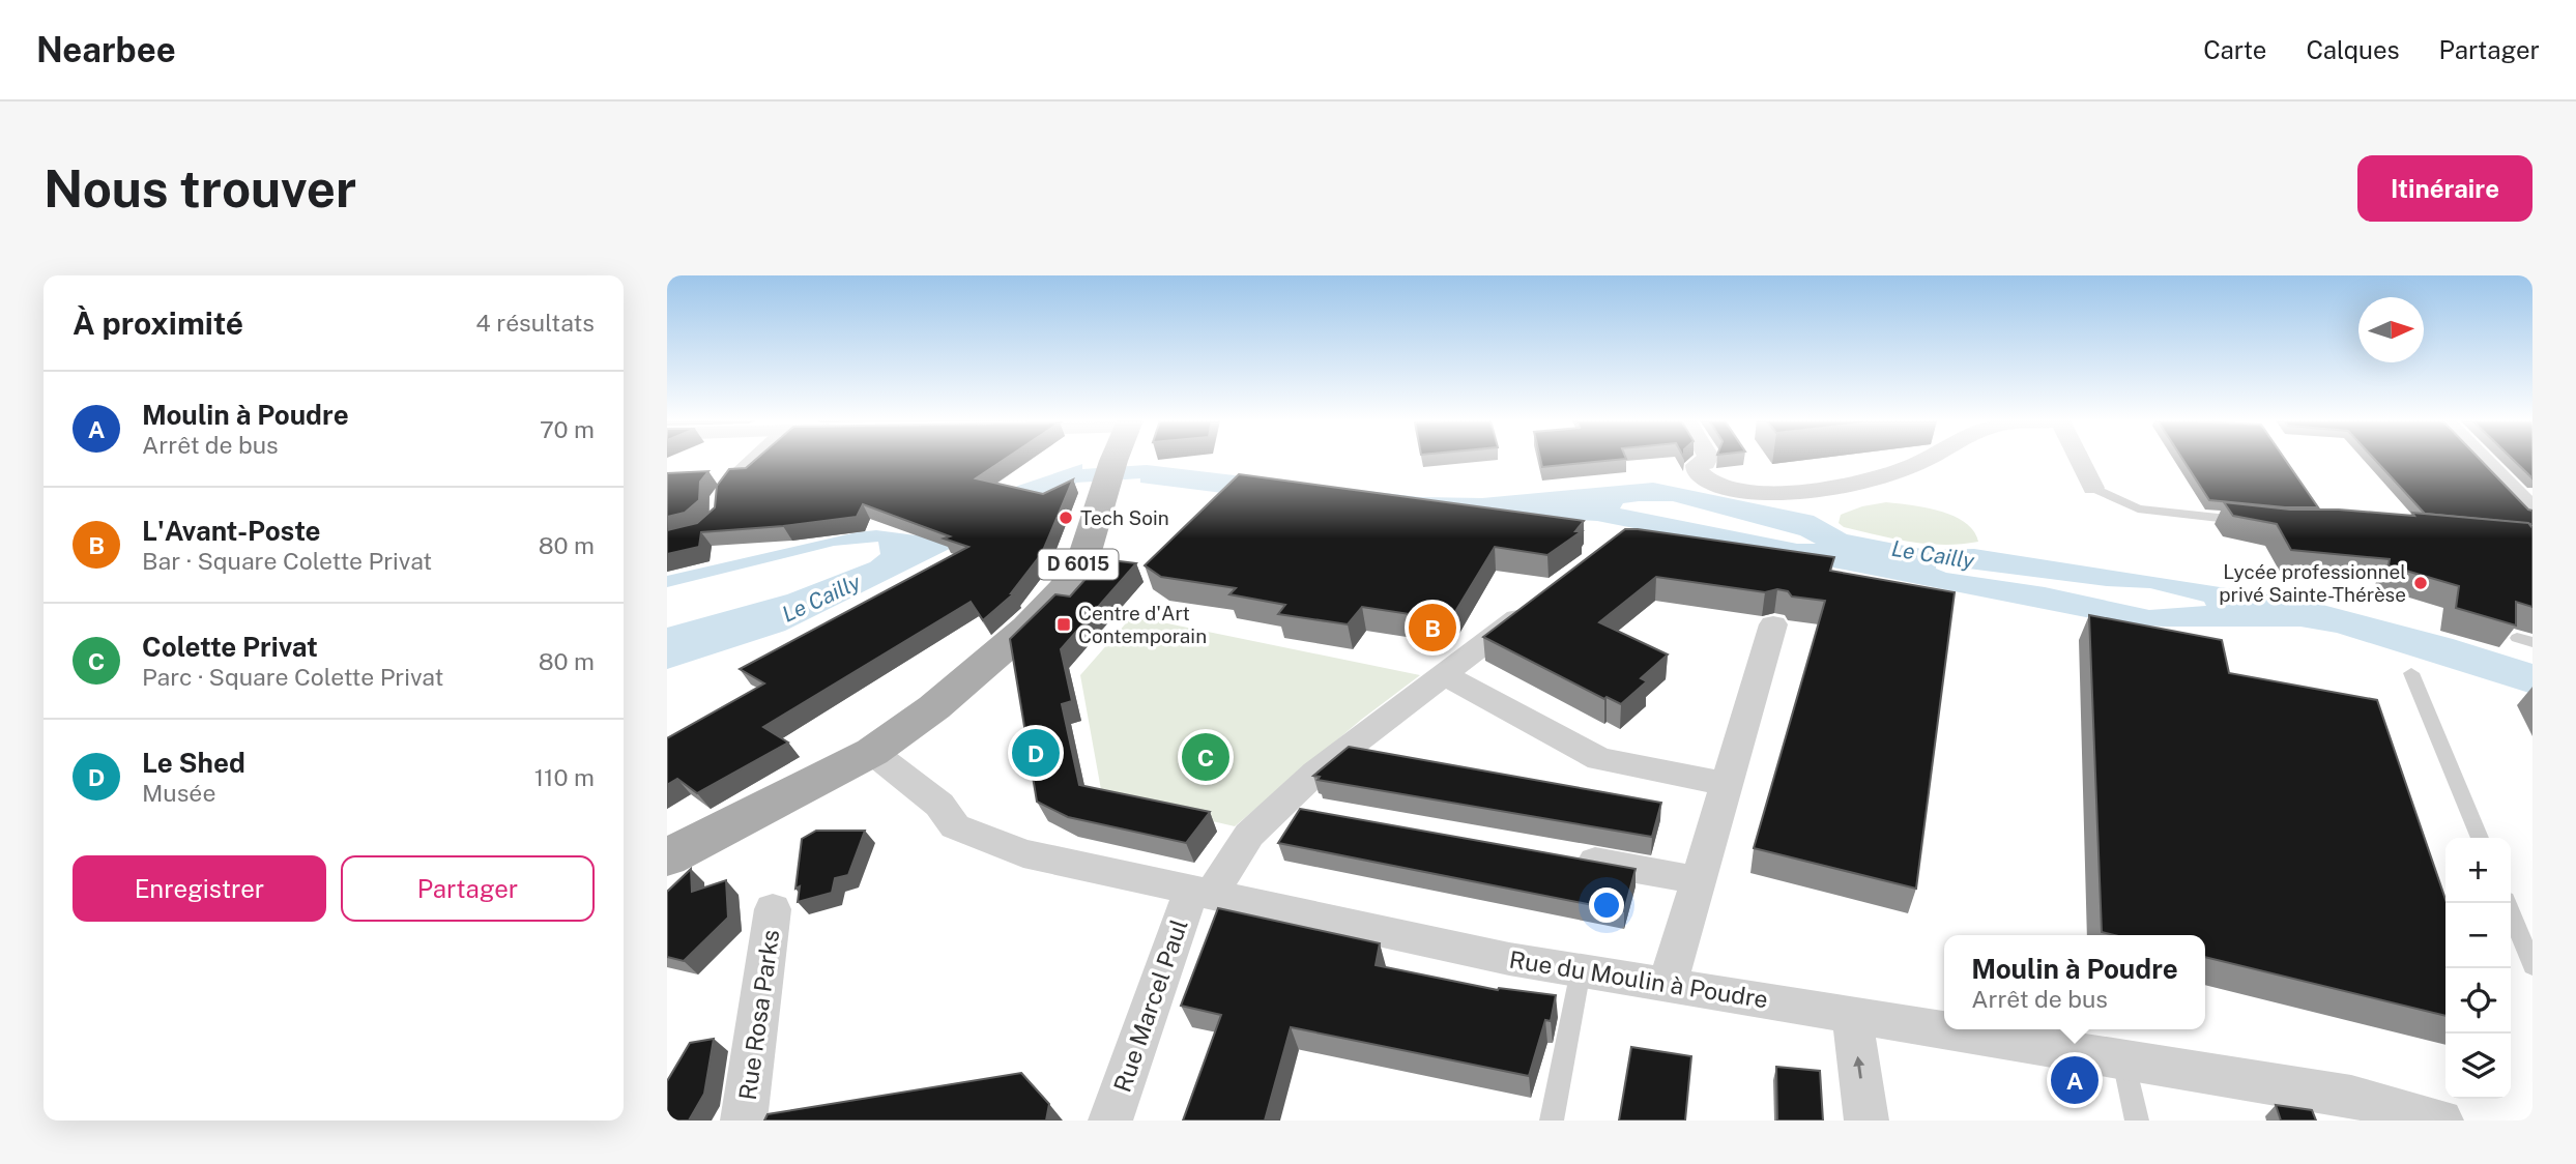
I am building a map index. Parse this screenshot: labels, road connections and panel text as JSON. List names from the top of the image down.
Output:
{
  "streets": {
    "main road": ["D 6015"],
    "street": ["Rue du Moulin à Poudre", "Rue Marcel Paul", "Rue Rosa Parks"]
  },
  "crossings": [
    ["D 6015", "Rue du Moulin à Poudre"],
    ["Rue du Moulin à Poudre", "Rue Marcel Paul"]
  ],
  "water": ["Le Cailly"],
  "places": {
    "other": ["Tech Soin", "Lycée professionnel privé Sainte-Thérèse"],
    "transit": ["Centre d'Art Contemporain"]
  },
  "north": "right",
  "page": {
    "header": "Nearbee",
    "nav": ["Carte", "Calques", "Partager"],
    "buttons": [
      "Itinéraire",
      ["Enregistrer", "Partager"]
    ],
    "title": "Nous trouver",
    "heading": ["À proximité", "4 résultats"],
    "list": [
      {
        "mark": "A",
        "name": "Moulin à Poudre",
        "note": "Arrêt de bus",
        "value": "70 m"
      },
      {
        "mark": "B",
        "name": "L'Avant-Poste",
        "note": "Bar · Square Colette Privat",
        "value": "80 m"
      },
      {
        "mark": "C",
        "name": "Colette Privat",
        "note": "Parc · Square Colette Privat",
        "value": "80 m"
      },
      {
        "mark": "D",
        "name": "Le Shed",
        "note": "Musée",
        "value": "110 m"
      }
    ],
    "pins": [
      "B",
      "D",
      "C",
      "A"
    ],
    "map_buttons": ["+", "−"],
    "popup": ["Moulin à Poudre", "Arrêt de bus"]
  }
}
